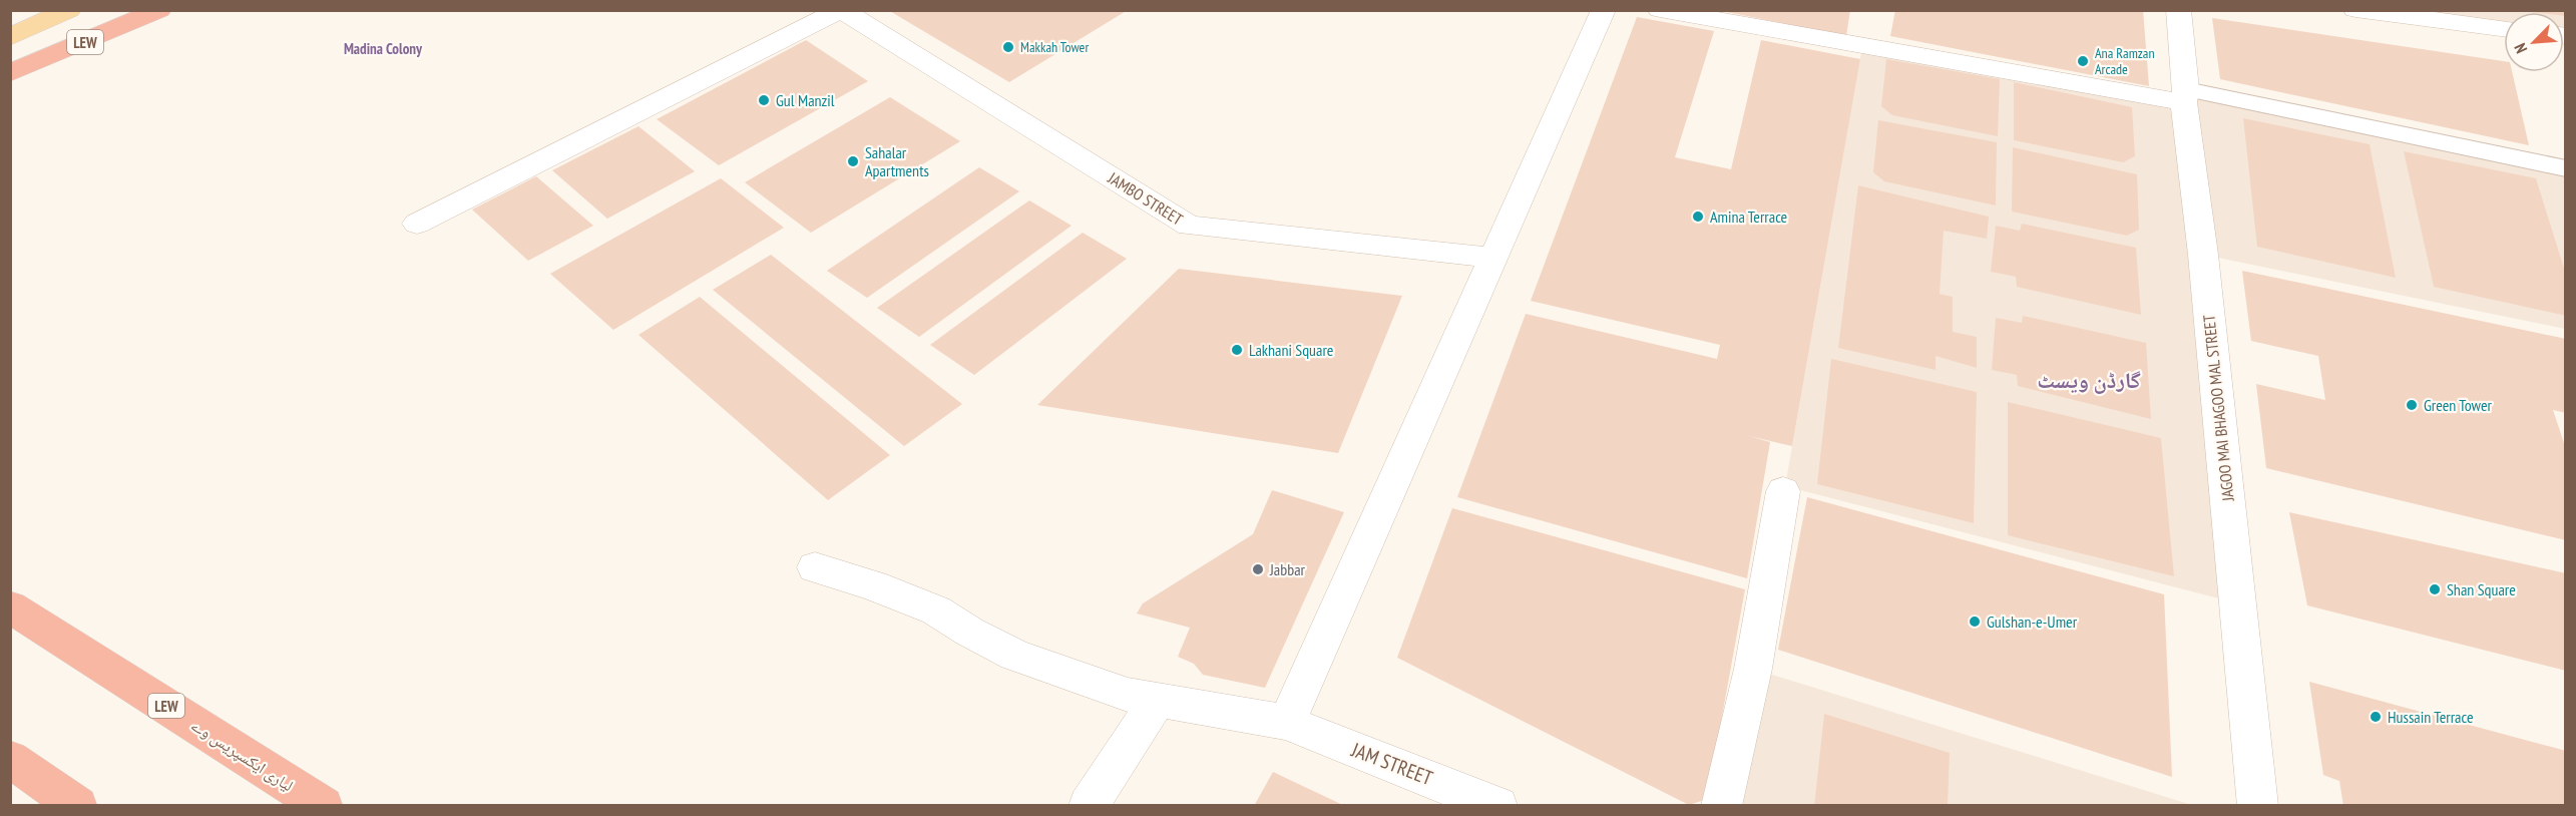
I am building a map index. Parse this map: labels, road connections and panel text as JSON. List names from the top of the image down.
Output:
{
  "streets": {
    "highway": ["LEW", "لیاری ایکسپریس وے"],
    "street": ["JAMBO STREET", "JAGOO MAI BHAGOO MAL STREET", "JAM STREET"]
  },
  "districts": ["Madina Colony", "گارڈن ویسٹ"],
  "places": [
    "Makkah Tower",
    "Ana Ramzan Arcade",
    "Gul Manzil",
    "Sahalar Apartments",
    "Amina Terrace",
    "Lakhani Square",
    "Green Tower",
    "Jabbar",
    "Shan Square",
    "Gulshan-e-Umer",
    "Hussain Terrace"
  ],
  "north": "bottom left"
}
